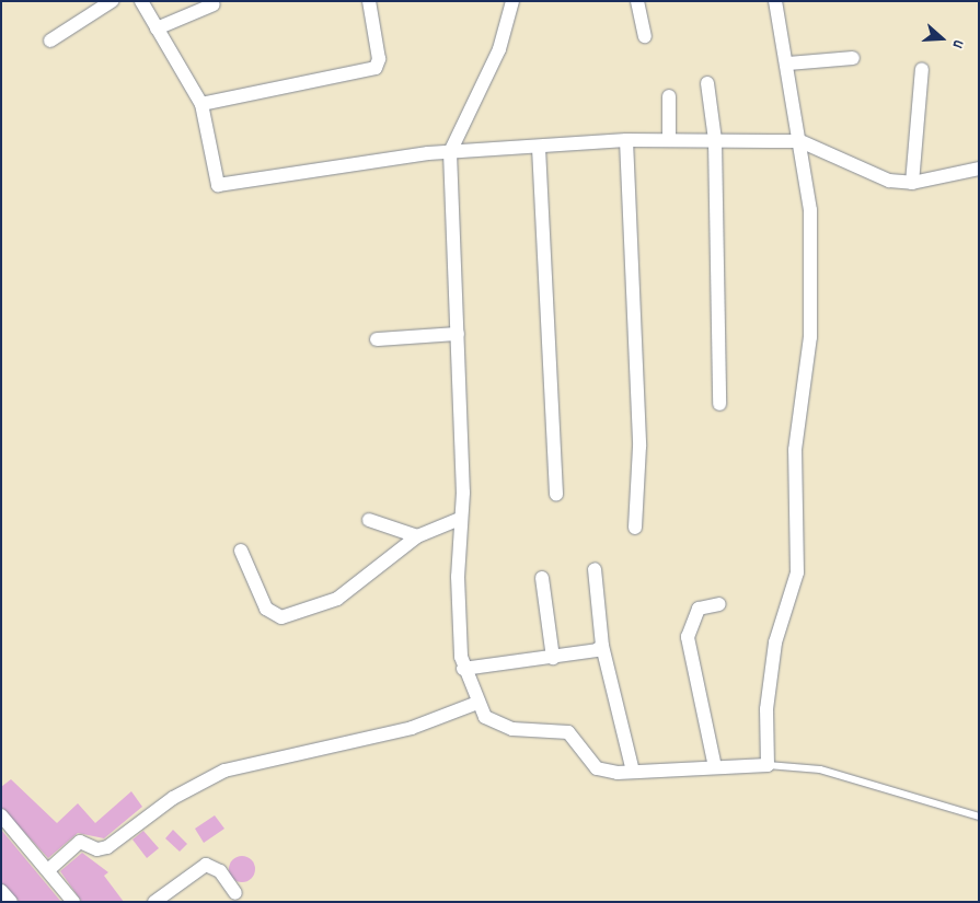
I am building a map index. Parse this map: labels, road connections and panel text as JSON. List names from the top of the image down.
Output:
{
  "north": "right"
}
